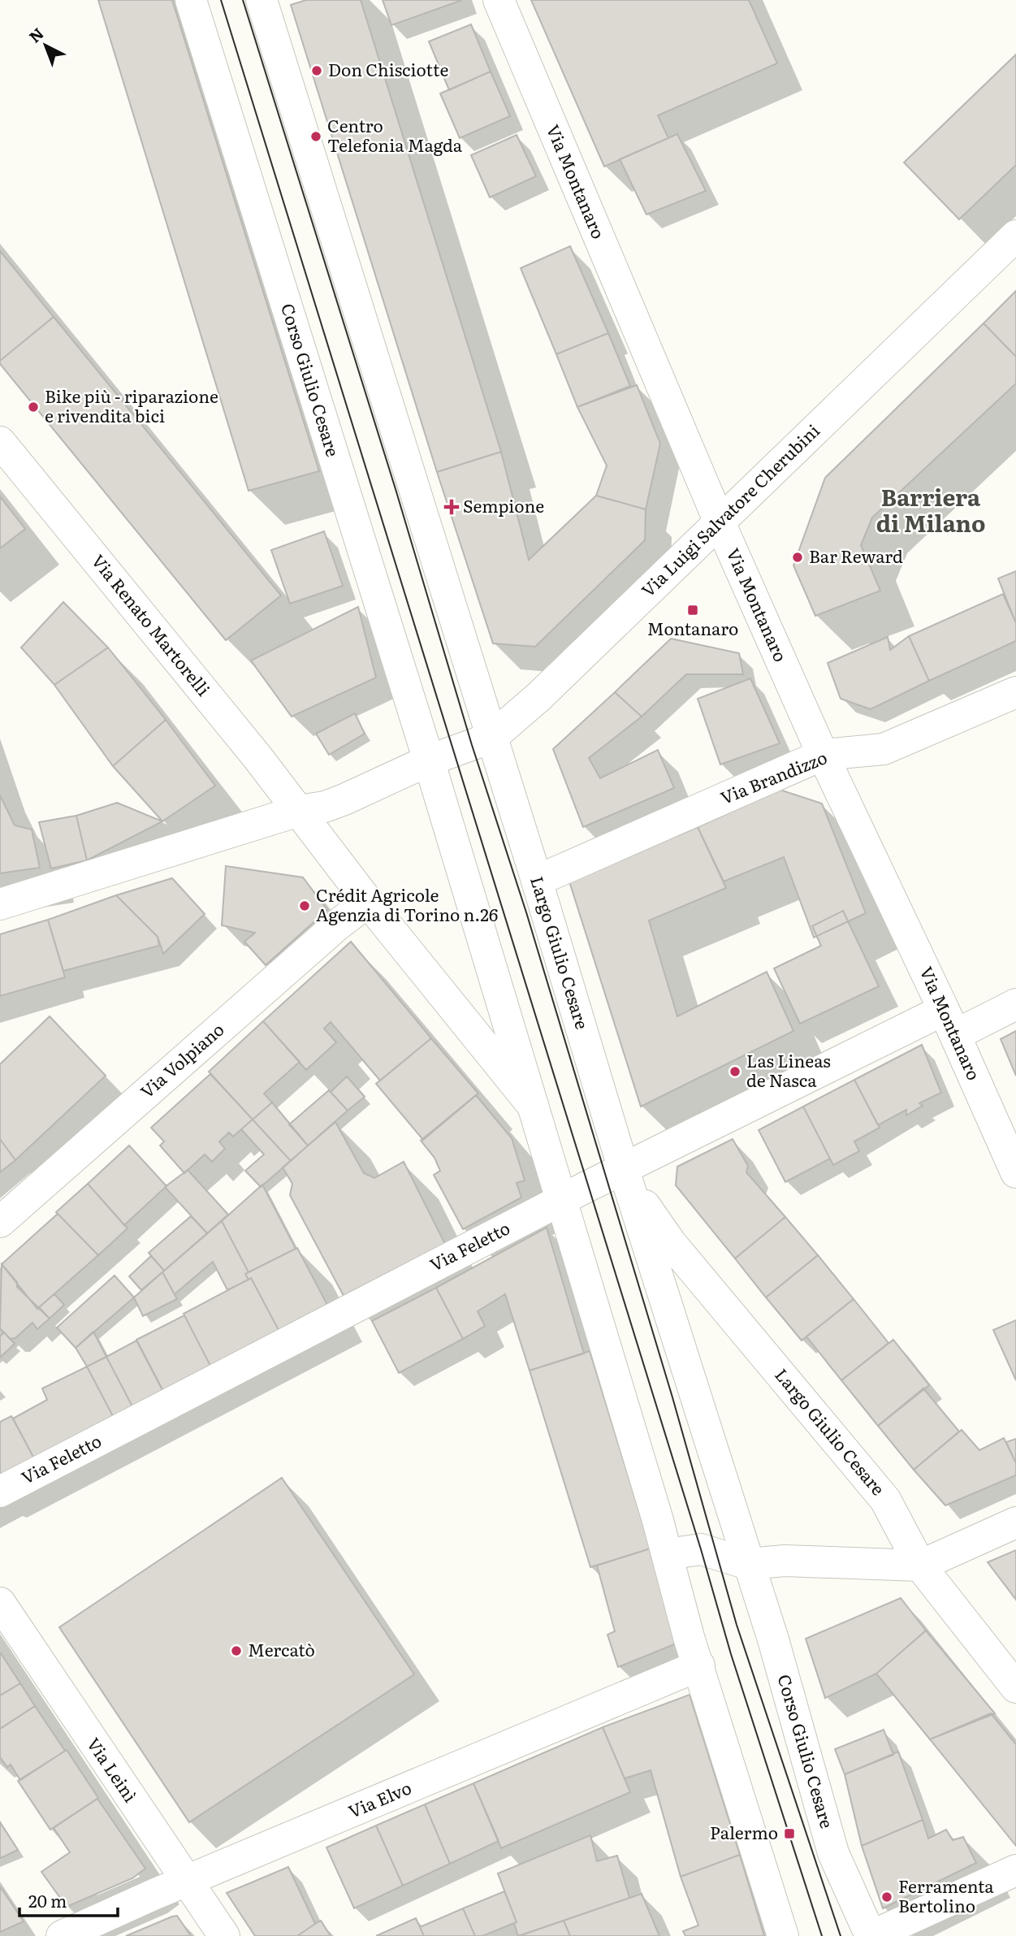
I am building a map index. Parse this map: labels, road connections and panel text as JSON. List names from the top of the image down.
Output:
{
  "streets": {
    "street": [
      "Via Montanaro",
      "Corso Giulio Cesare",
      "Via Luigi Salvatore Cherubini",
      "Via Renato Martorelli",
      "Via Brandizzo",
      "Largo Giulio Cesare",
      "Via Volpiano",
      "Via Feletto",
      "Via Leinì",
      "Via Elvo"
    ]
  },
  "crossings": [
    ["Via Montanaro", "Via Luigi Salvatore Cherubini"],
    ["Via Montanaro", "Via Brandizzo"],
    ["Via Montanaro", "Via Feletto"],
    ["Corso Giulio Cesare", "Via Luigi Salvatore Cherubini"],
    ["Corso Giulio Cesare", "Largo Giulio Cesare"],
    ["Via Luigi Salvatore Cherubini", "Largo Giulio Cesare"],
    ["Via Brandizzo", "Largo Giulio Cesare"],
    ["Largo Giulio Cesare", "Via Feletto"],
    ["Via Leinì", "Via Elvo"]
  ],
  "districts": ["Barriera di Milano"],
  "places": {
    "other": [
      "Don Chisciotte",
      "Centro Telefonia Magda",
      "Bike più - riparazione e rivendita bici",
      "Bar Reward",
      "Crédit Agricole Agenzia di Torino n.26",
      "Las Lineas de Nasca",
      "Mercatò",
      "Ferramenta Bertolino"
    ],
    "health": ["Sempione"],
    "transit": ["Montanaro", "Palermo"]
  },
  "scale_bar": "20 m",
  "north": "top left"
}
